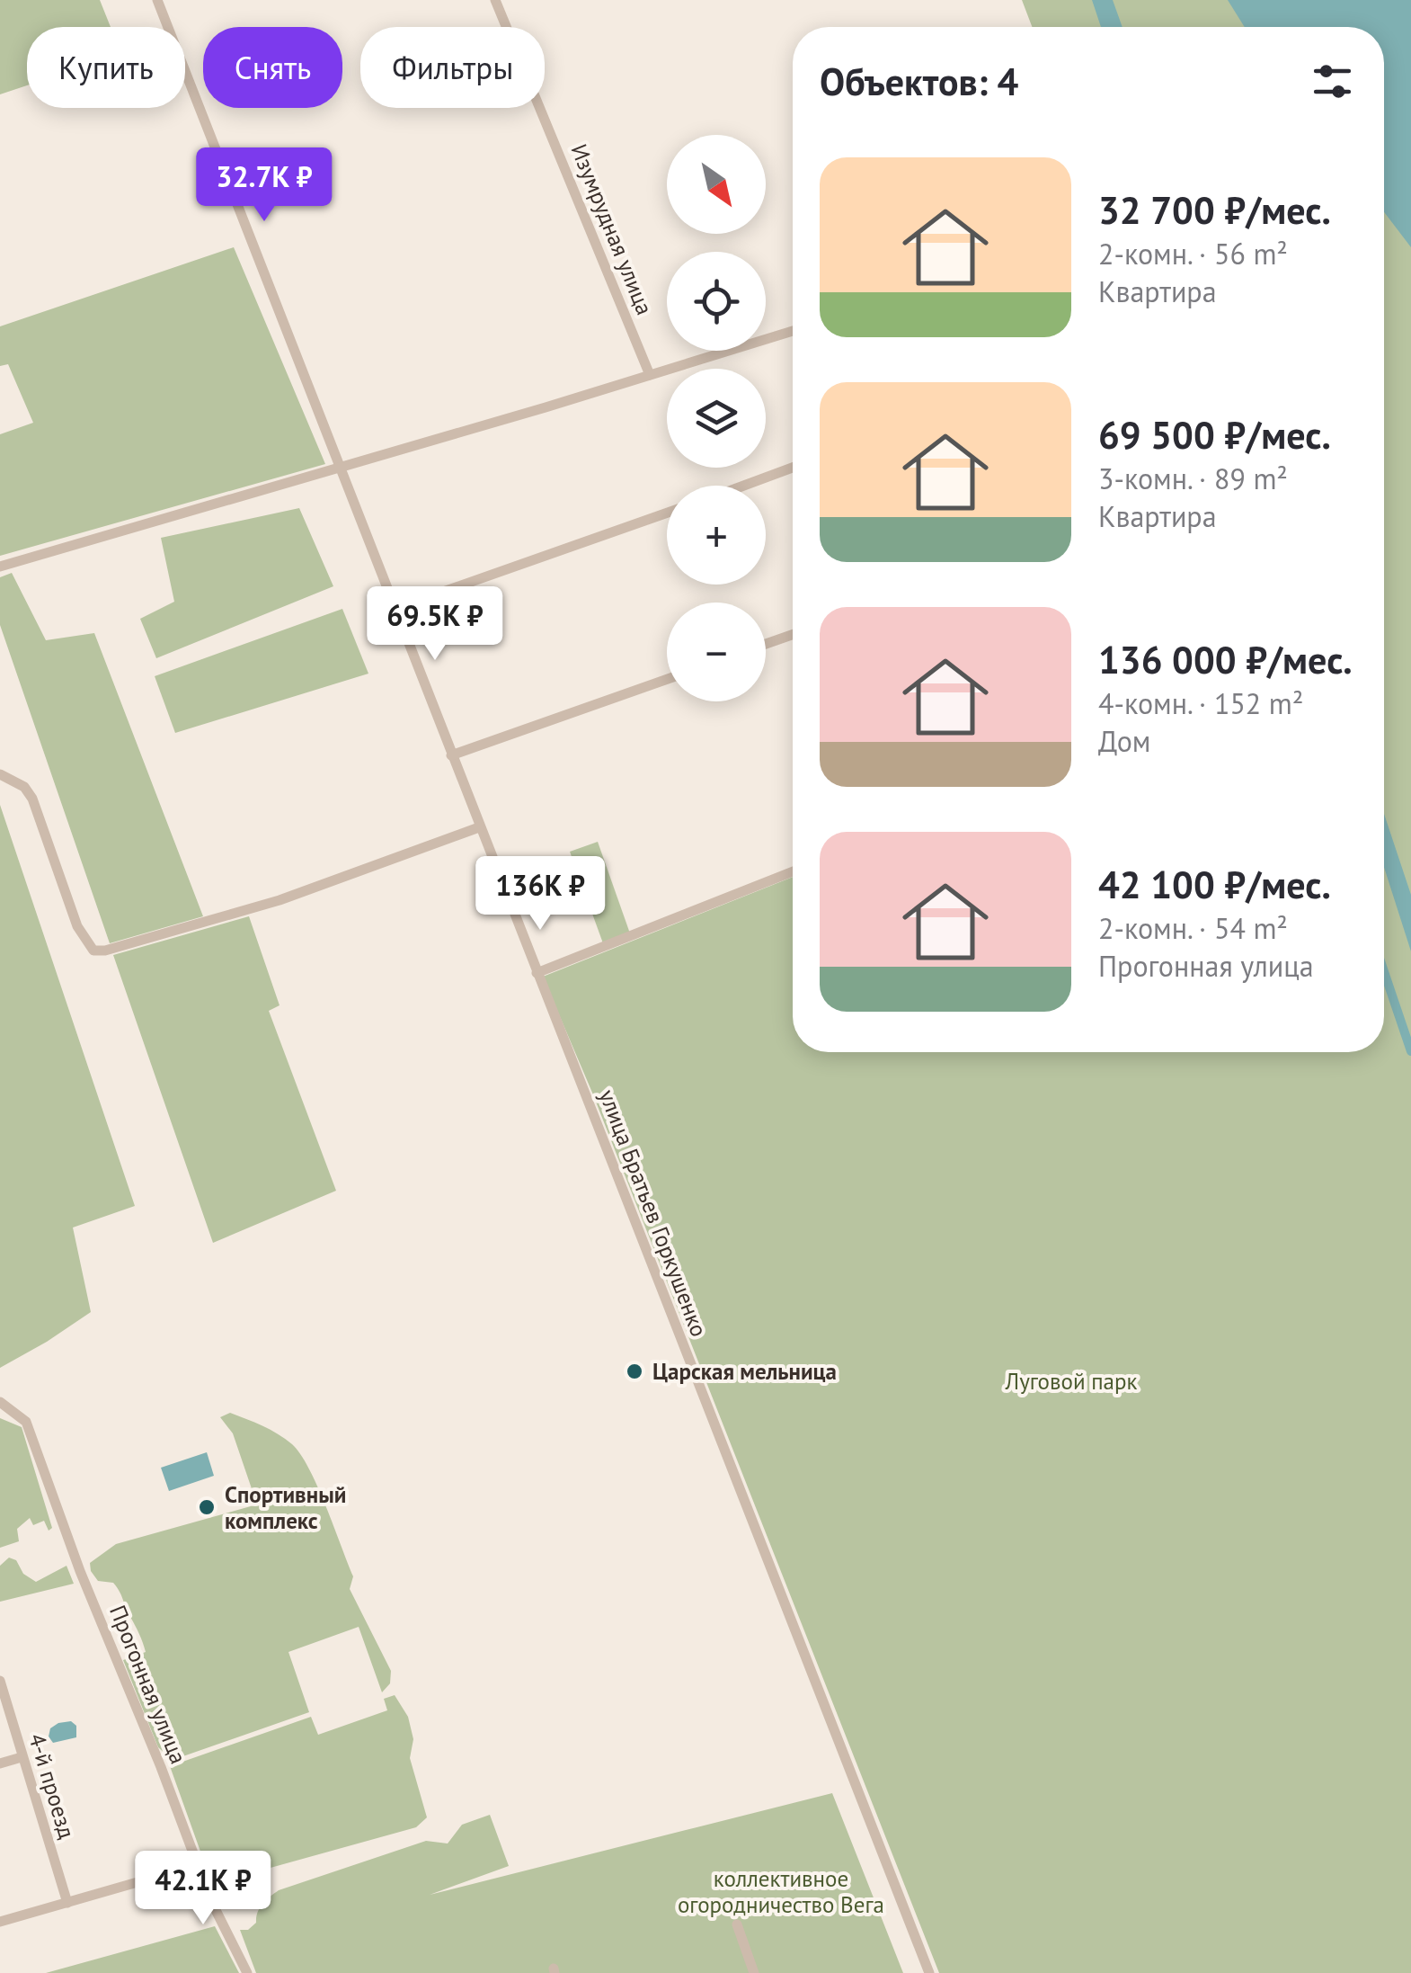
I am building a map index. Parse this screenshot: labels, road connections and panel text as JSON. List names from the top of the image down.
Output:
{
  "streets": {
    "street": [
      "Изумрудная улица",
      "улица Братьев Горкушенко",
      "Прогонная улица",
      "4-й проезд"
    ]
  },
  "parks": ["Луговой парк", "коллективное огородничество Вега"],
  "places": ["Царская мельница", "Спортивный комплекс"],
  "north": "bottom right",
  "page": {
    "chip": ["Купить", "Снять", "Фильтры"],
    "heading": "Объектов: 4",
    "map_buttons": ["+", "−"],
    "list": [
      {
        "name": "32 700 ₽/мес.",
        "note": "2-комн. · 56 m² · Квартира"
      },
      {
        "name": "69 500 ₽/мес.",
        "note": "3-комн. · 89 m² · Квартира"
      },
      {
        "name": "136 000 ₽/мес.",
        "note": "4-комн. · 152 m² · Дом"
      },
      {
        "name": "42 100 ₽/мес.",
        "note": "2-комн. · 54 m² · Прогонная улица"
      }
    ],
    "price": [
      "32.7K ₽",
      "69.5K ₽",
      "136K ₽",
      "42.1K ₽"
    ]
  }
}
